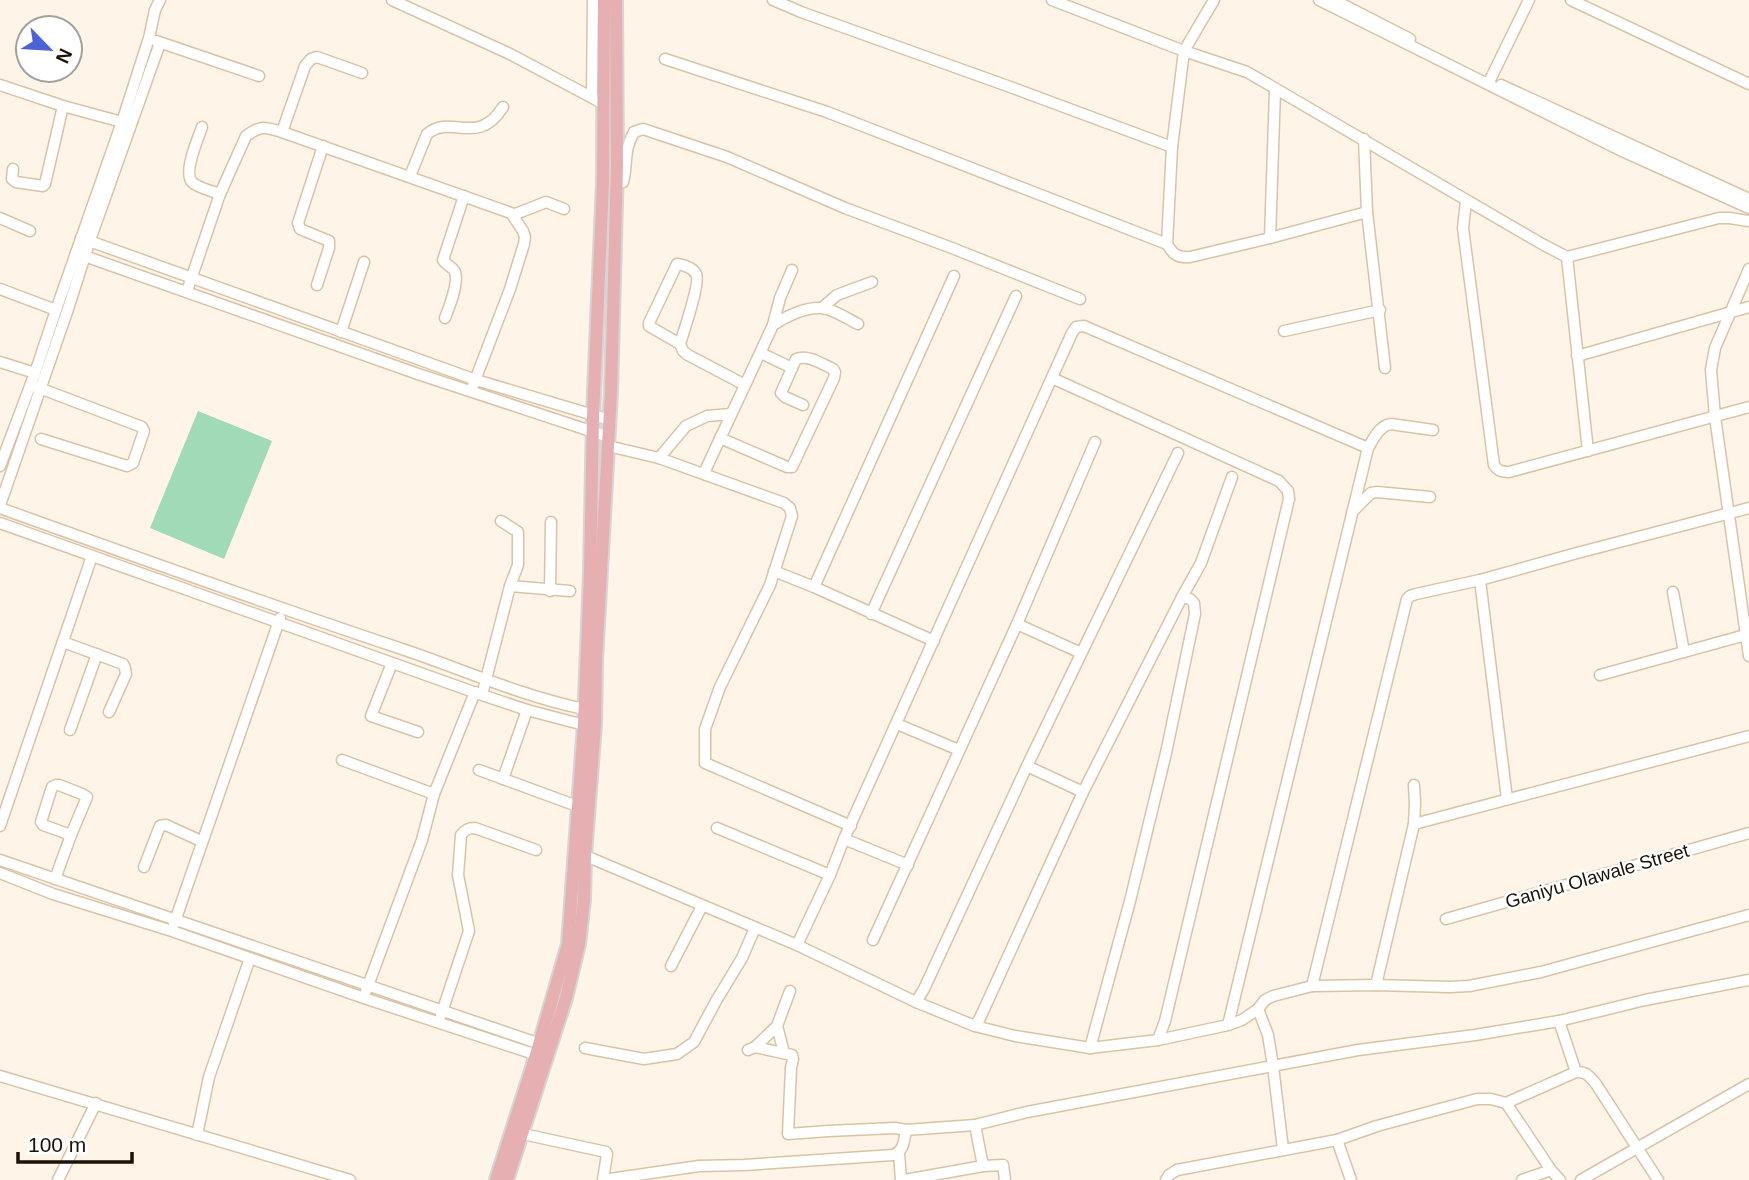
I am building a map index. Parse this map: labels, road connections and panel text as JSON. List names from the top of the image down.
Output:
{
  "streets": {
    "street": ["Ganiyu Olawale Street"]
  },
  "scale_bar": "100 m",
  "north": "bottom right"
}
